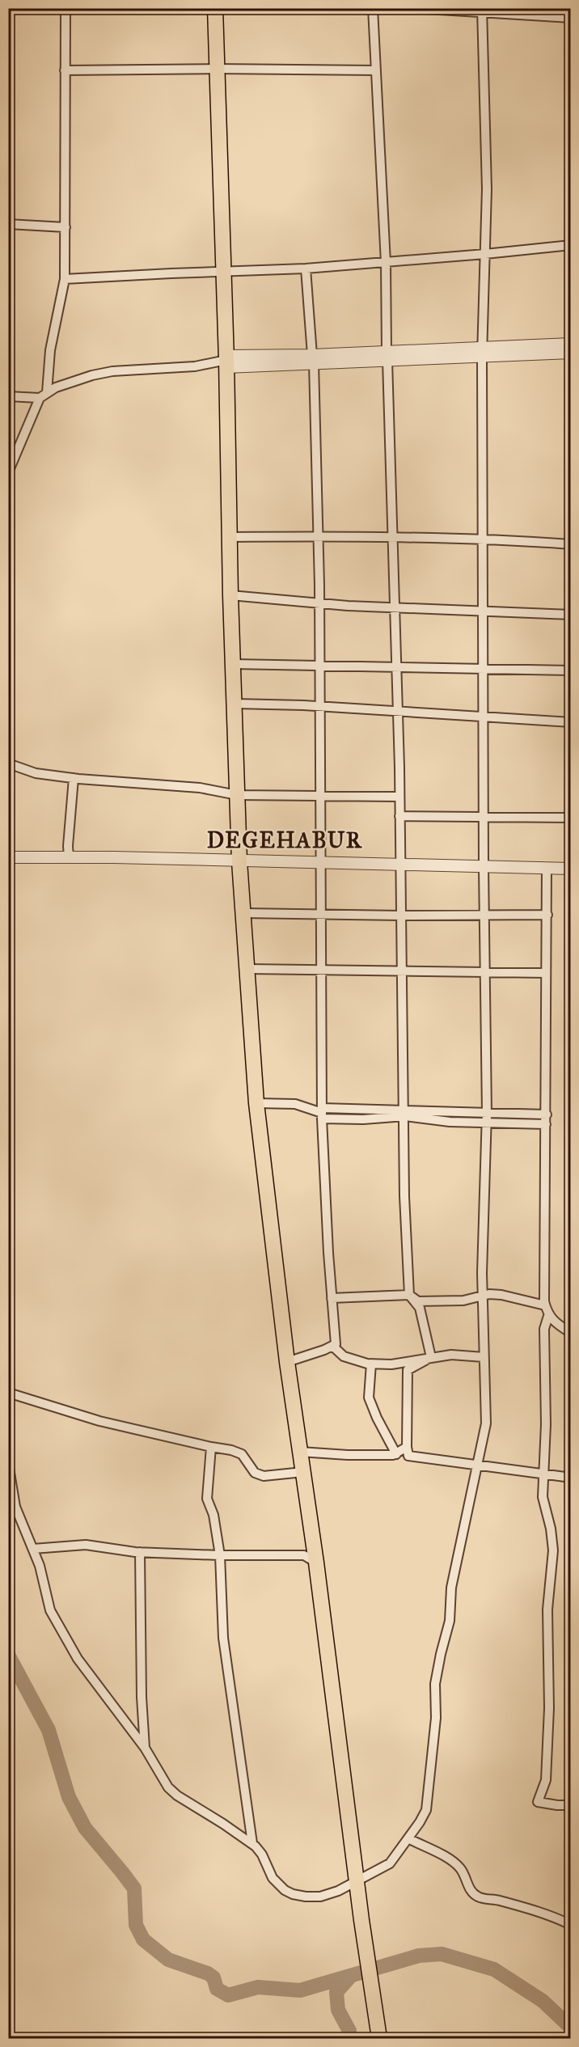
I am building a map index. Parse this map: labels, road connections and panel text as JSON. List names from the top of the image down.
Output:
{
  "districts": ["DEGEHABUR"]
}
